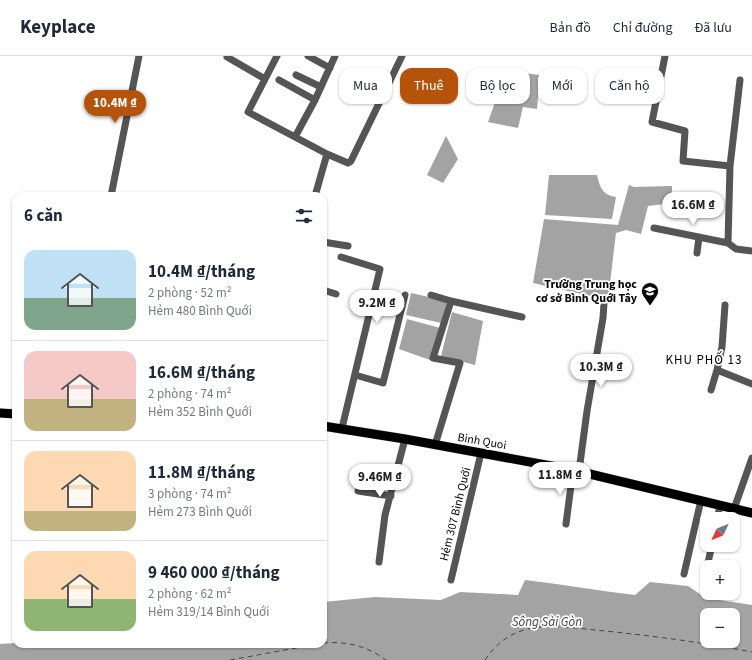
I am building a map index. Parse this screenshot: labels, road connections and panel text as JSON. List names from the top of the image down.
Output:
{
  "streets": {
    "main road": ["Binh Quoi"],
    "street": ["Hẻm 307 Bình Quới"]
  },
  "crossings": [
    ["Binh Quoi", "Hẻm 307 Bình Quới"]
  ],
  "districts": ["KHU PHỐ 13"],
  "water": ["Sông Sài Gòn"],
  "places": {
    "school or university": ["Trường Trung học cơ sở Bình Quới Tây"]
  },
  "north": "bottom left",
  "page": {
    "header": "Keyplace",
    "nav": ["Bản đồ", "Chỉ đường", "Đã lưu"],
    "chip": [
      "Mua",
      "Thuê",
      "Bộ lọc",
      "Mới",
      "Căn hộ"
    ],
    "price": [
      "10.4M ₫",
      "16.6M ₫",
      "9.2M ₫",
      "10.3M ₫",
      "11.8M ₫",
      "9.46M ₫"
    ],
    "heading": "6 căn",
    "list": [
      {
        "name": "10.4M ₫/tháng",
        "note": "2 phòng · 52 m² · Hẻm 480 Bình Quới"
      },
      {
        "name": "16.6M ₫/tháng",
        "note": "2 phòng · 74 m² · Hẻm 352 Bình Quới"
      },
      {
        "name": "11.8M ₫/tháng",
        "note": "3 phòng · 74 m² · Hẻm 273 Bình Quới"
      },
      {
        "name": "9 460 000 ₫/tháng",
        "note": "2 phòng · 62 m² · Hẻm 319/14 Bình Quới"
      }
    ],
    "map_buttons": ["+", "−"]
  }
}
